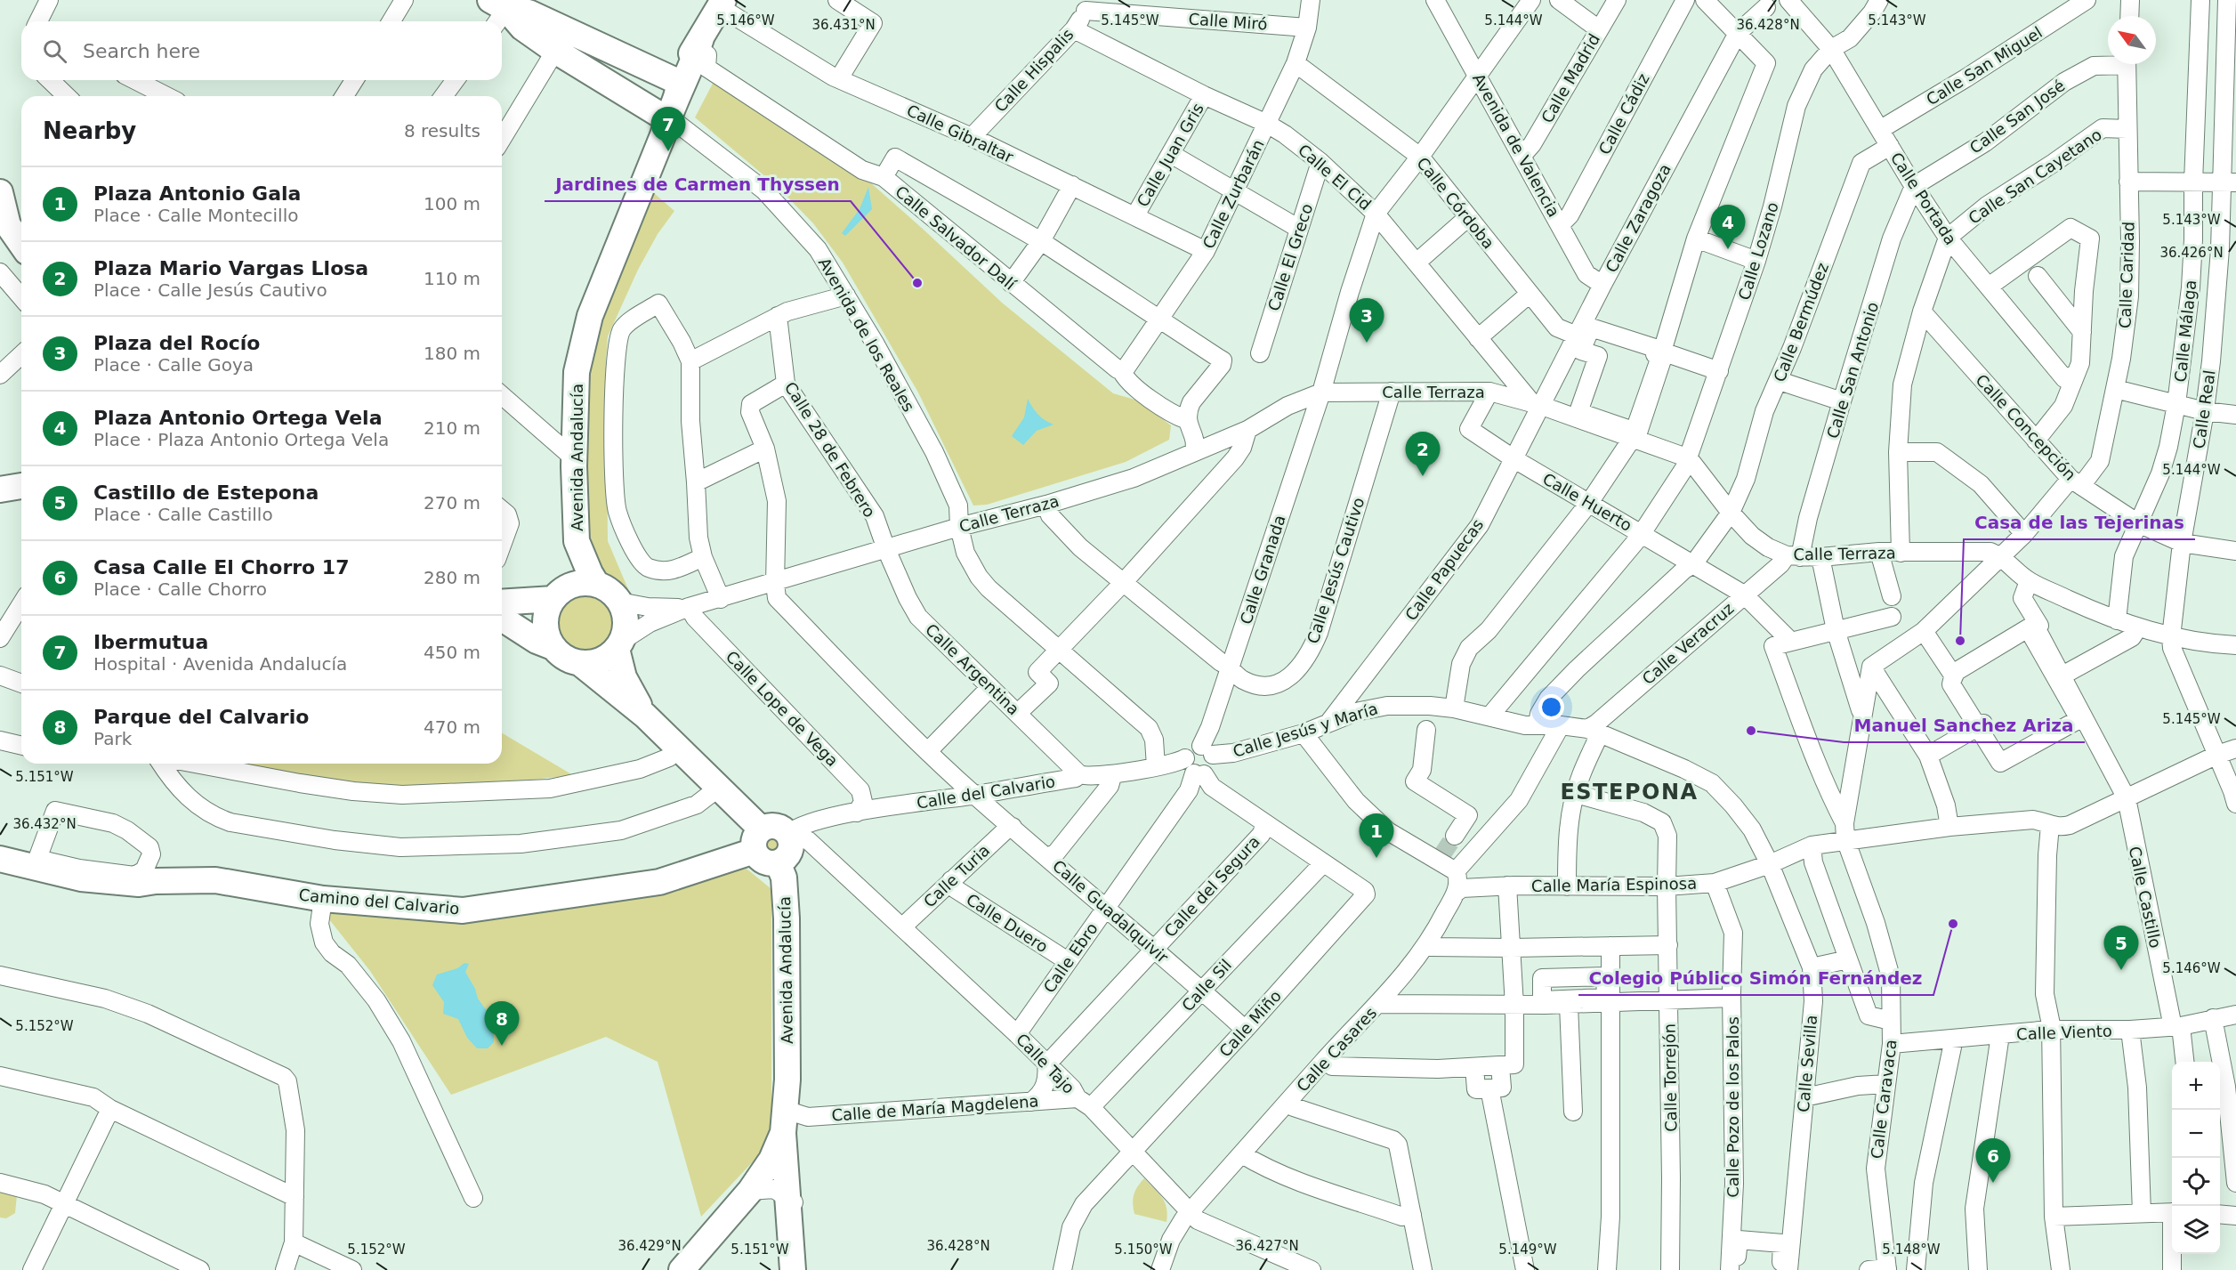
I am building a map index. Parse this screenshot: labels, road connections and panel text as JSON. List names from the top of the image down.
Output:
{
  "streets": {
    "main road": ["Avenida de los Reales", "Avenida Andalucía", "Camino del Calvario"],
    "street": [
      "Calle Miró",
      "Calle San Miguel",
      "Calle Hispalis",
      "Calle Madrid",
      "Calle Cádiz",
      "Calle San José",
      "Calle Gibraltar",
      "Avenida de Valencia",
      "Calle Juan Gris",
      "Calle San Cayetano",
      "Calle El Cid",
      "Calle Zurbarán",
      "Calle Portada",
      "Calle Córdoba",
      "Calle Zaragoza",
      "Calle Salvador Dalí",
      "Calle Lozano",
      "Calle El Greco",
      "Calle Caridad",
      "Calle Bermúdez",
      "Calle Málaga",
      "Calle San Antonio",
      "Calle Terraza",
      "Calle Real",
      "Calle Concepción",
      "Calle 28 de Febrero",
      "Calle Huerto",
      "Calle Granada",
      "Calle Papuecas",
      "Calle Jesús Cautivo",
      "Calle Veracruz",
      "Calle Argentina",
      "Calle Lope de Vega",
      "Calle Jesús y María",
      "Calle del Calvario",
      "Calle Turia",
      "Calle María Espinosa",
      "Calle del Segura",
      "Calle Castillo",
      "Calle Guadalquivir",
      "Calle Duero",
      "Calle Ebro",
      "Calle Sil",
      "Calle Miño",
      "Calle Viento",
      "Calle Casares",
      "Calle Tajo",
      "Calle Sevilla",
      "Calle Torrejón",
      "Calle Caravaca",
      "Calle Pozo de los Palos",
      "Calle de María Magdelena"
    ]
  },
  "crossings": [
    ["Calle Miró", "Calle Hispalis"],
    ["Calle Miró", "Calle Zurbarán"],
    ["Calle San Miguel", "Calle Portada"],
    ["Calle Hispalis", "Calle Gibraltar"],
    ["Calle Hispalis", "Calle El Cid"],
    ["Calle Madrid", "Avenida de Valencia"],
    ["Calle Cádiz", "Avenida de Valencia"],
    ["Calle San José", "Calle Portada"],
    ["Calle San José", "Calle San Antonio"],
    ["Calle Gibraltar", "Calle Juan Gris"],
    ["Calle Gibraltar", "Calle Zurbarán"],
    ["Calle Gibraltar", "Avenida Andalucía"],
    ["Avenida de Valencia", "Calle Zaragoza"],
    ["Avenida de Valencia", "Calle Granada"],
    ["Calle Juan Gris", "Calle El Cid"],
    ["Calle San Cayetano", "Calle Portada"],
    ["Calle San Cayetano", "Calle Caridad"],
    ["Calle El Cid", "Calle Zurbarán"],
    ["Calle El Cid", "Calle Zaragoza"],
    ["Calle El Cid", "Calle El Greco"],
    ["Calle El Cid", "Calle Terraza"],
    ["Calle El Cid", "Calle Granada"],
    ["Calle El Cid", "Calle Papuecas"],
    ["Calle Zurbarán", "Calle Córdoba"],
    ["Calle Zurbarán", "Calle Salvador Dalí"],
    ["Calle Portada", "Calle Lozano"],
    ["Calle Portada", "Calle Bermúdez"],
    ["Calle Portada", "Calle San Antonio"],
    ["Calle Córdoba", "Calle Zaragoza"],
    ["Calle Córdoba", "Calle Granada"],
    ["Calle Zaragoza", "Calle Terraza"],
    ["Calle Zaragoza", "Calle Papuecas"],
    ["Calle Salvador Dalí", "Avenida Andalucía"],
    ["Calle Lozano", "Calle Terraza"],
    ["Calle Lozano", "Calle Huerto"],
    ["Calle Lozano", "Calle Jesús y María"],
    ["Calle Caridad", "Calle Terraza"],
    ["Calle Caridad", "Calle Concepción"],
    ["Calle Bermúdez", "Calle Terraza"],
    ["Calle Bermúdez", "Calle Huerto"],
    ["Calle Bermúdez", "Calle Jesús y María"],
    ["Calle Málaga", "Calle Concepción"],
    ["Avenida de los Reales", "Calle Terraza"],
    ["Avenida de los Reales", "Avenida Andalucía"],
    ["Avenida de los Reales", "Calle del Calvario"],
    ["Calle San Antonio", "Calle Terraza"],
    ["Calle San Antonio", "Calle Veracruz"],
    ["Calle Terraza", "Calle 28 de Febrero"],
    ["Calle Terraza", "Avenida Andalucía"],
    ["Calle Terraza", "Calle Huerto"],
    ["Calle Terraza", "Calle Granada"],
    ["Calle Terraza", "Calle Papuecas"],
    ["Calle Terraza", "Calle Jesús Cautivo"],
    ["Calle Terraza", "Calle Veracruz"],
    ["Calle Terraza", "Calle Argentina"],
    ["Calle Terraza", "Calle Lope de Vega"],
    ["Calle Terraza", "Calle Guadalquivir"],
    ["Calle Real", "Calle Concepción"],
    ["Calle Real", "Calle María Espinosa"],
    ["Calle 28 de Febrero", "Calle Argentina"],
    ["Avenida Andalucía", "Calle del Calvario"],
    ["Avenida Andalucía", "Camino del Calvario"],
    ["Avenida Andalucía", "Calle Tajo"],
    ["Avenida Andalucía", "Calle de María Magdelena"],
    ["Calle Huerto", "Calle Papuecas"],
    ["Calle Huerto", "Calle Veracruz"],
    ["Calle Huerto", "Calle Caravaca"],
    ["Calle Granada", "Calle Jesús Cautivo"],
    ["Calle Granada", "Calle Jesús y María"],
    ["Calle Granada", "Calle Ebro"],
    ["Calle Papuecas", "Calle Jesús y María"],
    ["Calle Veracruz", "Calle Jesús y María"],
    ["Calle Argentina", "Calle del Calvario"],
    ["Calle Lope de Vega", "Calle del Calvario"],
    ["Calle Jesús y María", "Calle María Espinosa"],
    ["Calle Jesús y María", "Calle Ebro"],
    ["Calle Jesús y María", "Calle Sevilla"],
    ["Calle del Calvario", "Camino del Calvario"],
    ["Calle del Calvario", "Calle Guadalquivir"],
    ["Calle del Calvario", "Calle Ebro"],
    ["Calle del Calvario", "Calle Tajo"],
    ["Calle Turia", "Calle Guadalquivir"],
    ["Calle Turia", "Calle Duero"],
    ["Calle Turia", "Calle Tajo"],
    ["Calle María Espinosa", "Calle Castillo"],
    ["Calle María Espinosa", "Calle Casares"],
    ["Calle María Espinosa", "Calle Sevilla"],
    ["Calle María Espinosa", "Calle Torrejón"],
    ["Calle María Espinosa", "Calle Caravaca"],
    ["Calle María Espinosa", "Calle Pozo de los Palos"],
    ["Calle del Segura", "Calle Guadalquivir"],
    ["Calle del Segura", "Calle Tajo"],
    ["Calle Castillo", "Calle Viento"],
    ["Camino del Calvario", "Calle Tajo"],
    ["Calle Guadalquivir", "Calle Ebro"],
    ["Calle Guadalquivir", "Calle Sil"],
    ["Calle Guadalquivir", "Calle Miño"],
    ["Calle Duero", "Calle Ebro"],
    ["Calle Ebro", "Calle Tajo"],
    ["Calle Sil", "Calle Miño"],
    ["Calle Sil", "Calle Tajo"],
    ["Calle Sil", "Calle de María Magdelena"],
    ["Calle Miño", "Calle Tajo"],
    ["Calle Viento", "Calle Caravaca"],
    ["Calle Casares", "Calle Tajo"],
    ["Calle Tajo", "Calle de María Magdelena"]
  ],
  "districts": ["ESTEPONA"],
  "places": [
    "Jardines de Carmen Thyssen",
    "Casa de las Tejerinas",
    "Manuel Sanchez Ariza",
    "Colegio Público Simón Fernández"
  ],
  "north": "top left",
  "page": {
    "search": "Search here",
    "heading": ["Nearby", "8 results"],
    "pins": [
      "7",
      "4",
      "3",
      "2",
      "1",
      "5",
      "8",
      "6"
    ],
    "list": [
      {
        "mark": "1",
        "name": "Plaza Antonio Gala",
        "note": "Place · Calle Montecillo",
        "value": "100 m"
      },
      {
        "mark": "2",
        "name": "Plaza Mario Vargas Llosa",
        "note": "Place · Calle Jesús Cautivo",
        "value": "110 m"
      },
      {
        "mark": "3",
        "name": "Plaza del Rocío",
        "note": "Place · Calle Goya",
        "value": "180 m"
      },
      {
        "mark": "4",
        "name": "Plaza Antonio Ortega Vela",
        "note": "Place · Plaza Antonio Ortega Vela",
        "value": "210 m"
      },
      {
        "mark": "5",
        "name": "Castillo de Estepona",
        "note": "Place · Calle Castillo",
        "value": "270 m"
      },
      {
        "mark": "6",
        "name": "Casa Calle El Chorro 17",
        "note": "Place · Calle Chorro",
        "value": "280 m"
      },
      {
        "mark": "7",
        "name": "Ibermutua",
        "note": "Hospital · Avenida Andalucía",
        "value": "450 m"
      },
      {
        "mark": "8",
        "name": "Parque del Calvario",
        "note": "Park",
        "value": "470 m"
      }
    ],
    "map_buttons": ["+", "−"]
  },
  "coordinates": [
    "5.143°W",
    "5.146°W",
    "5.145°W",
    "5.144°W",
    "36.431°N",
    "36.428°N",
    "36.426°N",
    "5.151°W",
    "36.432°N",
    "5.152°W",
    "36.429°N",
    "36.427°N",
    "5.150°W",
    "5.149°W",
    "5.148°W"
  ]
}
